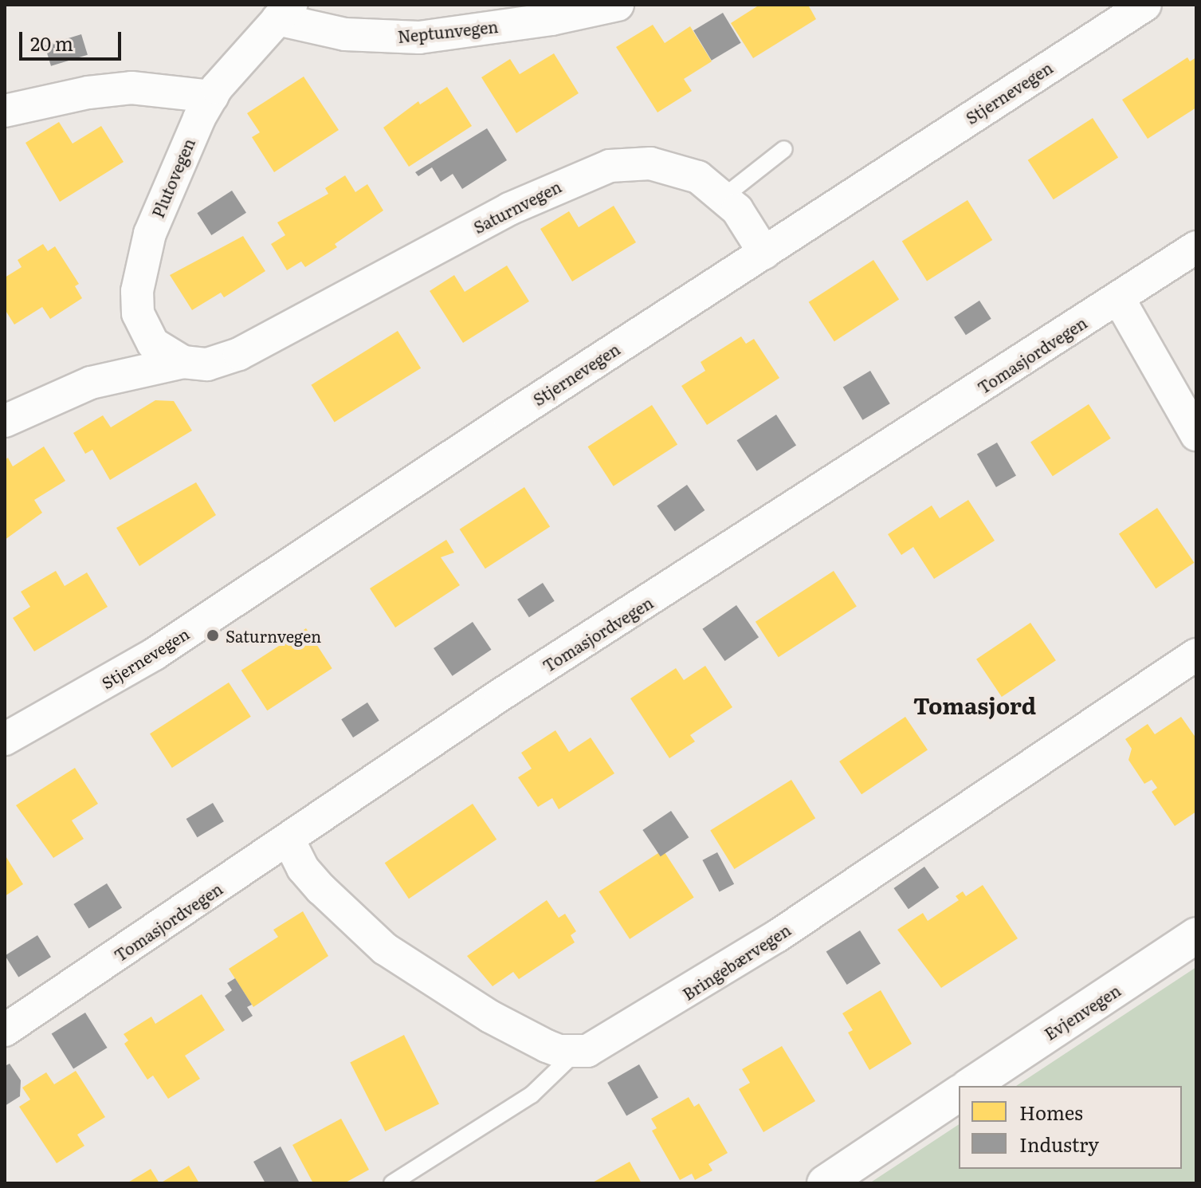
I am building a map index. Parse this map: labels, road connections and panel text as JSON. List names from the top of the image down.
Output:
{
  "streets": {
    "street": [
      "Neptunvegen",
      "Stjernevegen",
      "Plutovegen",
      "Saturnvegen",
      "Tomasjordvegen",
      "Bringebærvegen",
      "Evjenvegen"
    ]
  },
  "crossings": [
    ["Neptunvegen", "Plutovegen"],
    ["Stjernevegen", "Saturnvegen"],
    ["Plutovegen", "Saturnvegen"]
  ],
  "districts": ["Tomasjord"],
  "places": ["Saturnvegen"],
  "legend": ["Homes", "Industry"],
  "scale_bar": "20 m"
}
